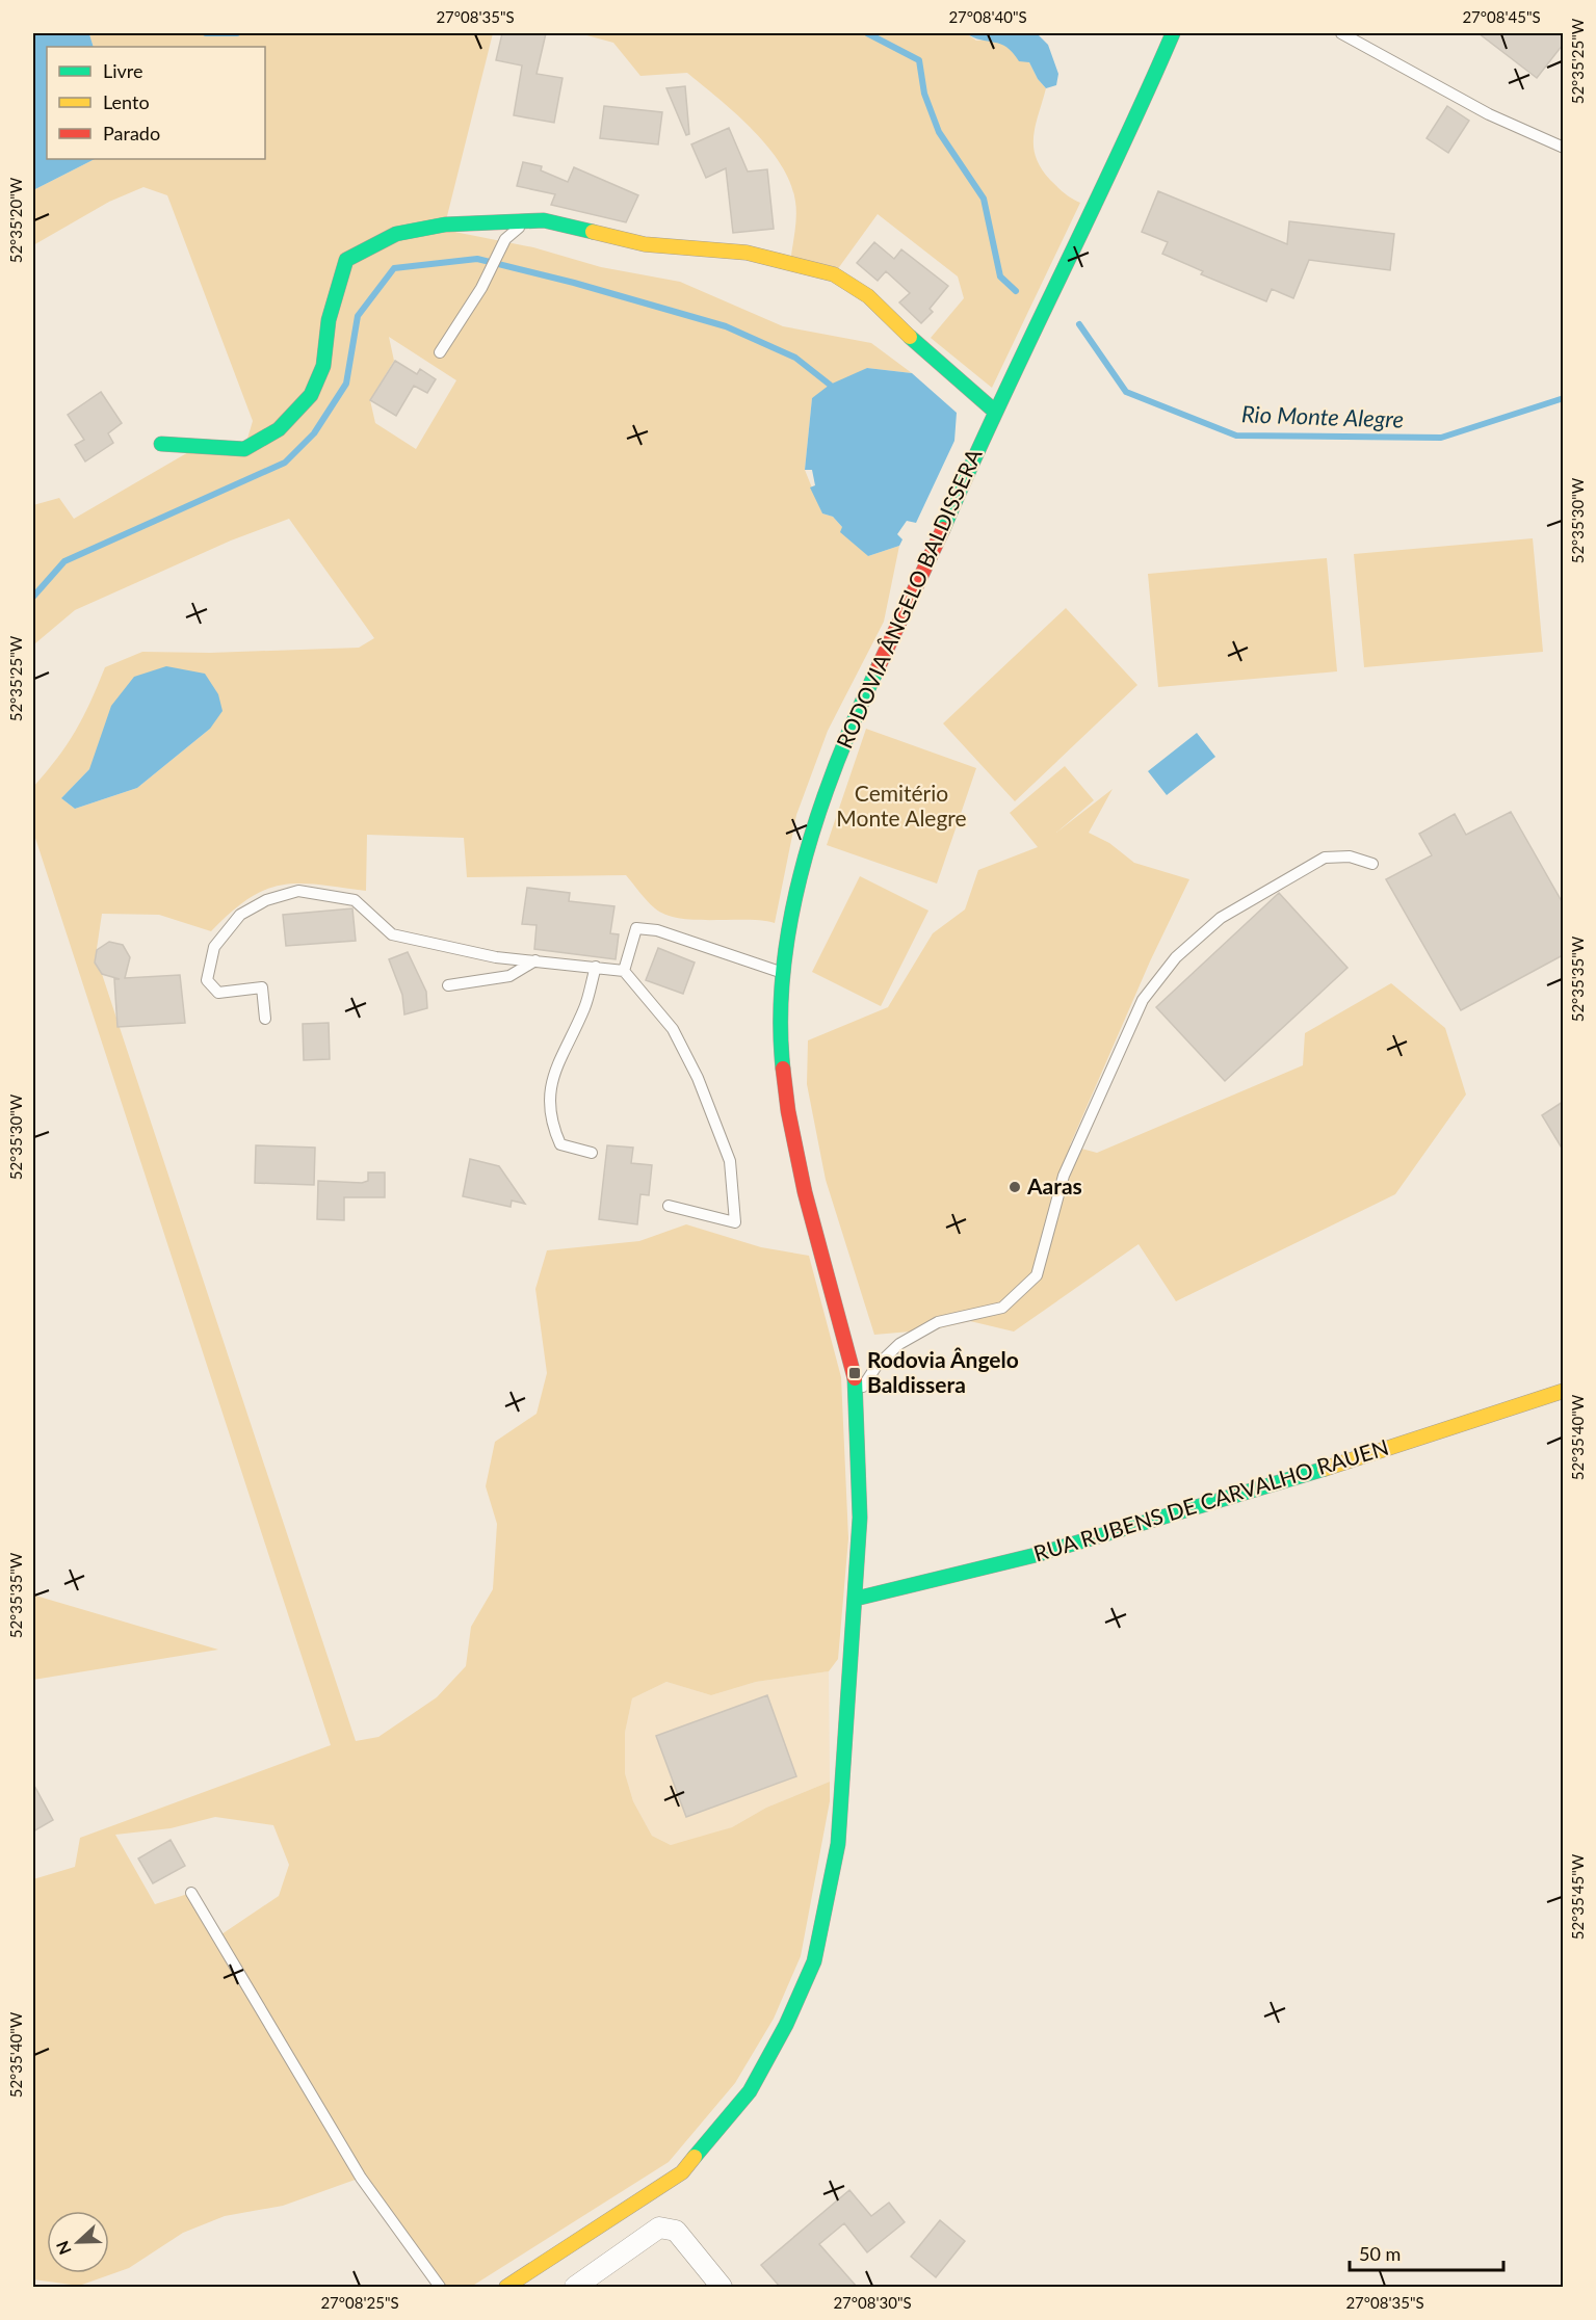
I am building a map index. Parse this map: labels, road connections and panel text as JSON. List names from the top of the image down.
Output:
{
  "streets": {
    "street": ["RODOVIA ÂNGELO BALDISSERA", "RUA RUBENS DE CARVALHO RAUEN"]
  },
  "crossings": [
    ["RODOVIA ÂNGELO BALDISSERA", "RUA RUBENS DE CARVALHO RAUEN"]
  ],
  "water": ["Rio Monte Alegre"],
  "parks": ["Cemitério Monte Alegre"],
  "places": {
    "other": ["Aaras"],
    "transit": ["Rodovia Ângelo Baldissera"]
  },
  "legend": ["Livre", "Lento", "Parado"],
  "scale_bar": "50 m",
  "north": "left",
  "coordinates": [
    "27°08'35\"S",
    "27°08'40\"S",
    "27°08'45\"S",
    "52°35'25\"W",
    "52°35'20\"W",
    "52°35'30\"W",
    "52°35'35\"W",
    "52°35'40\"W",
    "52°35'45\"W",
    "27°08'25\"S",
    "27°08'30\"S"
  ]
}
